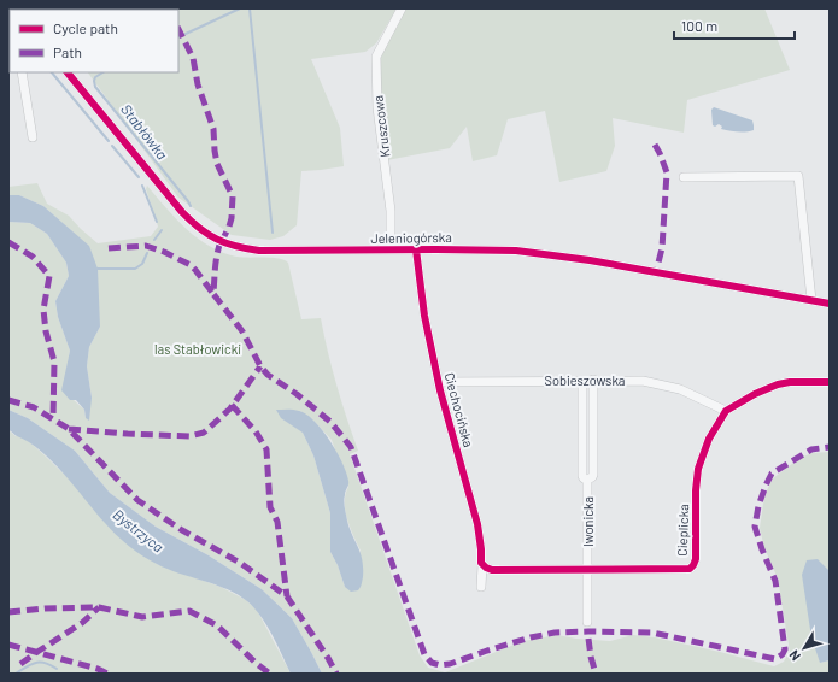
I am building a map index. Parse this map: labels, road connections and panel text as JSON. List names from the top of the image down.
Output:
{
  "streets": {
    "street": [
      "Kruszcowa",
      "Jeleniogórska",
      "Sobieszowska",
      "Ciechocińska",
      "Iwonicka",
      "Cieplicka"
    ]
  },
  "crossings": [
    ["Kruszcowa", "Jeleniogórska"],
    ["Jeleniogórska", "Ciechocińska"],
    ["Sobieszowska", "Ciechocińska"],
    ["Sobieszowska", "Iwonicka"],
    ["Sobieszowska", "Cieplicka"],
    ["Ciechocińska", "Cieplicka"],
    ["Iwonicka", "Cieplicka"]
  ],
  "water": ["Stabłówka", "Bystrzyca"],
  "parks": ["las Stabłowicki"],
  "legend": ["Cycle path", "Path"],
  "scale_bar": "100 m",
  "north": "bottom left"
}
